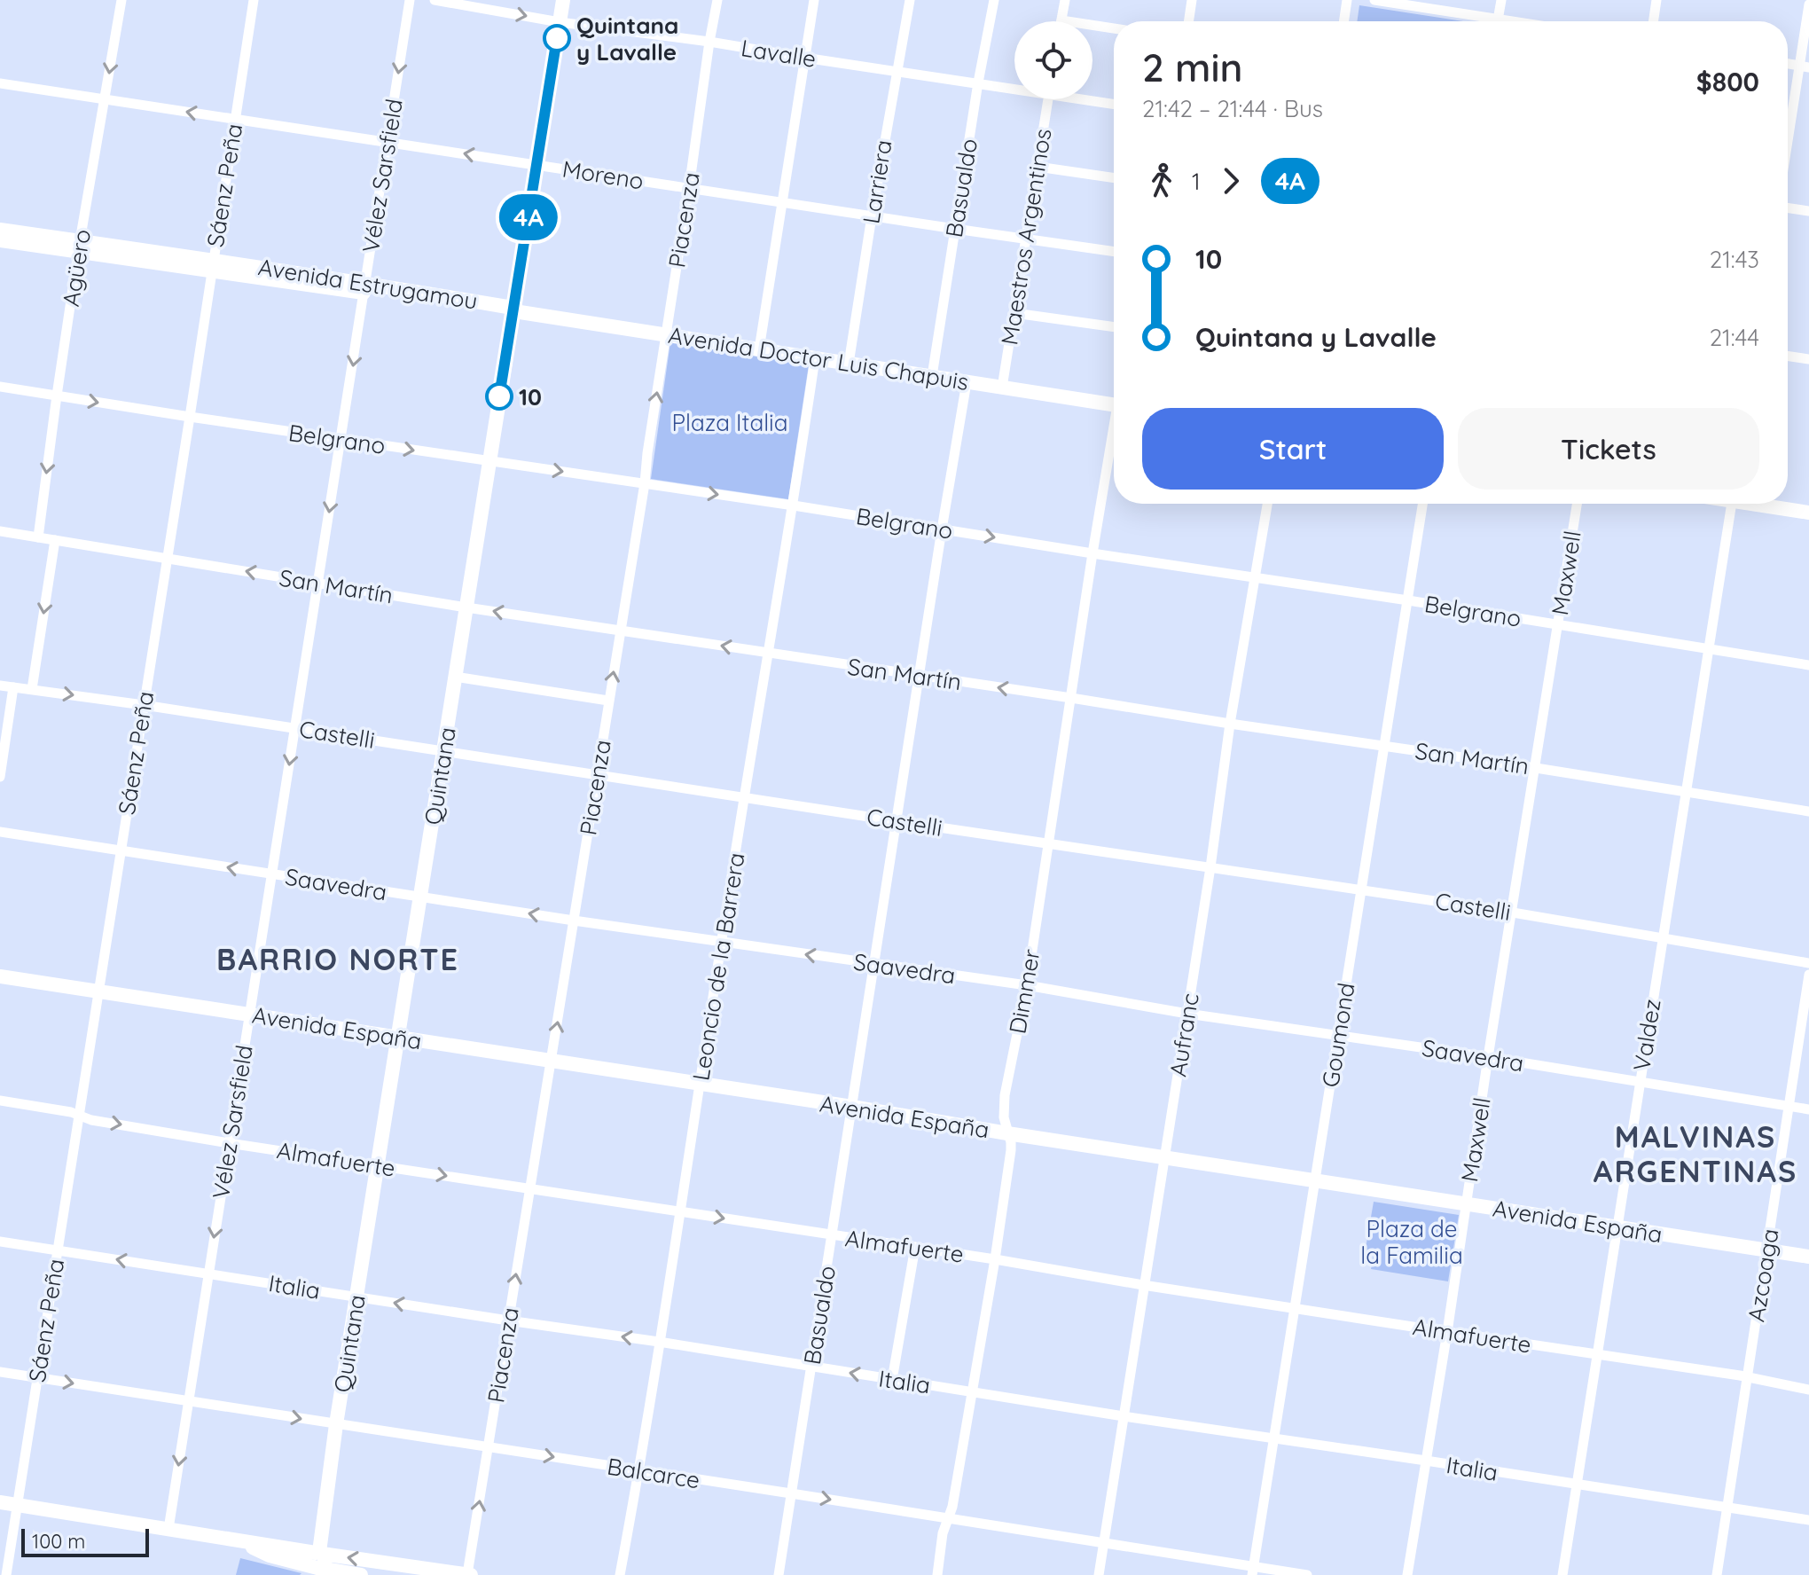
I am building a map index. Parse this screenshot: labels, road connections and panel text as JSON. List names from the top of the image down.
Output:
{
  "streets": {
    "main road": [
      "Avenida Estrugamou",
      "Avenida Doctor Luis Chapuis",
      "Quintana",
      "Avenida España"
    ],
    "street": [
      "Lavalle",
      "Moreno",
      "Vélez Sarsfield",
      "Larriera",
      "Sáenz Peña",
      "Basualdo",
      "Piacenza",
      "Maestros Argentinos",
      "Agüero",
      "Belgrano",
      "Maxwell",
      "San Martín",
      "Castelli",
      "Saavedra",
      "Leoncio de la Barrera",
      "Dimmer",
      "Aufranc",
      "Goumond",
      "Valdez",
      "Almafuerte",
      "Azcoaga",
      "Italia",
      "Balcarce"
    ]
  },
  "crossings": [
    ["Lavalle", "Larriera"],
    ["Lavalle", "Basualdo"],
    ["Lavalle", "Piacenza"],
    ["Lavalle", "Quintana"],
    ["Moreno", "Vélez Sarsfield"],
    ["Moreno", "Larriera"],
    ["Moreno", "Sáenz Peña"],
    ["Moreno", "Basualdo"],
    ["Moreno", "Piacenza"],
    ["Moreno", "Maestros Argentinos"],
    ["Moreno", "Agüero"],
    ["Moreno", "Quintana"],
    ["Vélez Sarsfield", "Avenida Estrugamou"],
    ["Vélez Sarsfield", "Belgrano"],
    ["Vélez Sarsfield", "San Martín"],
    ["Vélez Sarsfield", "Castelli"],
    ["Vélez Sarsfield", "Saavedra"],
    ["Vélez Sarsfield", "Avenida España"],
    ["Vélez Sarsfield", "Almafuerte"],
    ["Vélez Sarsfield", "Italia"],
    ["Vélez Sarsfield", "Balcarce"],
    ["Larriera", "Avenida Doctor Luis Chapuis"],
    ["Sáenz Peña", "Avenida Estrugamou"],
    ["Sáenz Peña", "Belgrano"],
    ["Sáenz Peña", "San Martín"],
    ["Sáenz Peña", "Castelli"],
    ["Sáenz Peña", "Saavedra"],
    ["Sáenz Peña", "Avenida España"],
    ["Sáenz Peña", "Almafuerte"],
    ["Sáenz Peña", "Italia"],
    ["Sáenz Peña", "Balcarce"],
    ["Basualdo", "Avenida Doctor Luis Chapuis"],
    ["Basualdo", "Belgrano"],
    ["Basualdo", "San Martín"],
    ["Basualdo", "Castelli"],
    ["Basualdo", "Saavedra"],
    ["Basualdo", "Avenida España"],
    ["Basualdo", "Almafuerte"],
    ["Basualdo", "Italia"],
    ["Basualdo", "Balcarce"],
    ["Piacenza", "Avenida Doctor Luis Chapuis"],
    ["Piacenza", "Belgrano"],
    ["Piacenza", "San Martín"],
    ["Piacenza", "Castelli"],
    ["Piacenza", "Saavedra"],
    ["Piacenza", "Avenida España"],
    ["Piacenza", "Almafuerte"],
    ["Piacenza", "Italia"],
    ["Piacenza", "Balcarce"],
    ["Maestros Argentinos", "Avenida Doctor Luis Chapuis"],
    ["Agüero", "Avenida Estrugamou"],
    ["Agüero", "Belgrano"],
    ["Agüero", "San Martín"],
    ["Avenida Estrugamou", "Avenida Doctor Luis Chapuis"],
    ["Avenida Estrugamou", "Quintana"],
    ["Avenida Doctor Luis Chapuis", "Quintana"],
    ["Avenida Doctor Luis Chapuis", "Leoncio de la Barrera"],
    ["Belgrano", "Maxwell"],
    ["Belgrano", "Quintana"],
    ["Belgrano", "Leoncio de la Barrera"],
    ["Belgrano", "Dimmer"],
    ["Belgrano", "Aufranc"],
    ["Belgrano", "Goumond"],
    ["Belgrano", "Valdez"],
    ["Maxwell", "San Martín"],
    ["Maxwell", "Castelli"],
    ["Maxwell", "Saavedra"],
    ["Maxwell", "Avenida España"],
    ["Maxwell", "Almafuerte"],
    ["Maxwell", "Italia"],
    ["San Martín", "Quintana"],
    ["San Martín", "Leoncio de la Barrera"],
    ["San Martín", "Dimmer"],
    ["San Martín", "Aufranc"],
    ["San Martín", "Goumond"],
    ["San Martín", "Valdez"],
    ["Castelli", "Quintana"],
    ["Castelli", "Leoncio de la Barrera"],
    ["Castelli", "Dimmer"],
    ["Castelli", "Aufranc"],
    ["Castelli", "Goumond"],
    ["Castelli", "Valdez"],
    ["Quintana", "Saavedra"],
    ["Quintana", "Avenida España"],
    ["Quintana", "Almafuerte"],
    ["Quintana", "Italia"],
    ["Quintana", "Balcarce"],
    ["Saavedra", "Leoncio de la Barrera"],
    ["Saavedra", "Dimmer"],
    ["Saavedra", "Aufranc"],
    ["Saavedra", "Goumond"],
    ["Saavedra", "Valdez"],
    ["Saavedra", "Azcoaga"],
    ["Leoncio de la Barrera", "Avenida España"],
    ["Leoncio de la Barrera", "Almafuerte"],
    ["Leoncio de la Barrera", "Italia"],
    ["Leoncio de la Barrera", "Balcarce"],
    ["Dimmer", "Avenida España"],
    ["Dimmer", "Almafuerte"],
    ["Dimmer", "Italia"],
    ["Dimmer", "Balcarce"],
    ["Avenida España", "Aufranc"],
    ["Avenida España", "Goumond"],
    ["Avenida España", "Valdez"],
    ["Avenida España", "Azcoaga"],
    ["Aufranc", "Almafuerte"],
    ["Aufranc", "Italia"],
    ["Aufranc", "Balcarce"],
    ["Goumond", "Almafuerte"],
    ["Goumond", "Italia"],
    ["Goumond", "Balcarce"],
    ["Valdez", "Almafuerte"],
    ["Valdez", "Italia"],
    ["Almafuerte", "Azcoaga"],
    ["Azcoaga", "Italia"]
  ],
  "one_way": [
    "Vélez Sarsfield",
    "Piacenza",
    "Agüero",
    "Belgrano",
    "Balcarce"
  ],
  "districts": ["BARRIO NORTE", "MALVINAS ARGENTINAS"],
  "parks": ["Plaza Italia", "Plaza de la Familia"],
  "places": ["Quintana y Lavalle", "10"],
  "lines": ["bus line 4A"],
  "scale_bar": "100 m",
  "page": {
    "on_map": "4A",
    "heading": ["2 min", "21:42 – 21:44 · Bus", "$800"],
    "legs": ["1", "4A"],
    "list": [
      {
        "name": "10",
        "value": "21:43"
      },
      {
        "name": "Quintana y Lavalle",
        "value": "21:44"
      }
    ],
    "buttons": ["Start", "Tickets"],
    "scale": "100 m"
  }
}
